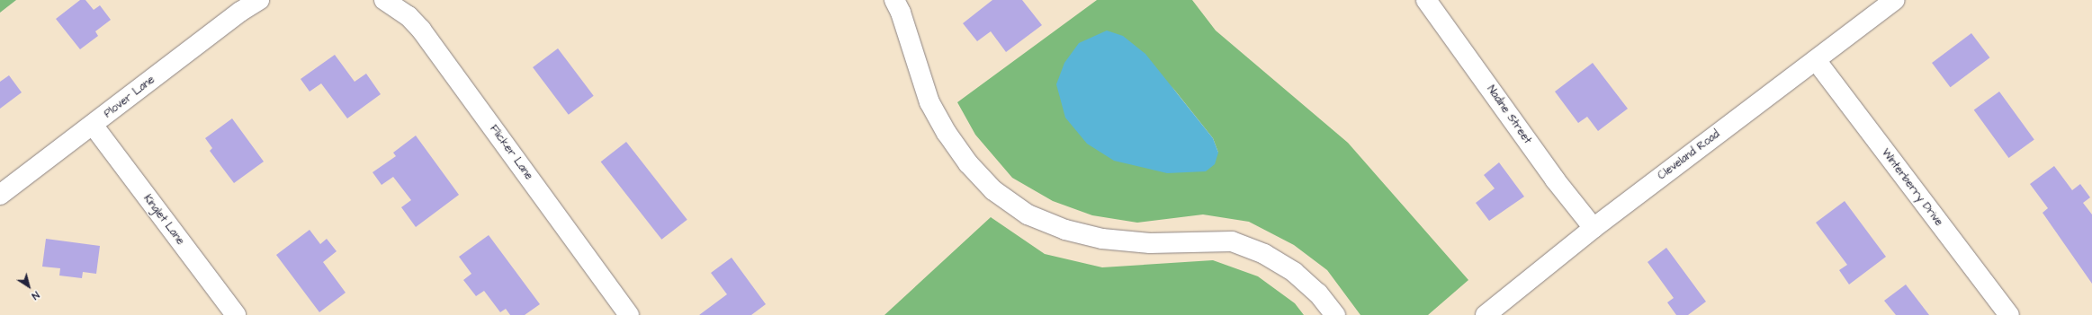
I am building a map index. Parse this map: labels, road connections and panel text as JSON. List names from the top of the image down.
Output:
{
  "streets": {
    "street": [
      "Plover Lane",
      "Nadine Street",
      "Flicker Lane",
      "Cleveland Road",
      "Winterberry Drive",
      "Kinglet Lane"
    ]
  },
  "crossings": [
    ["Plover Lane", "Kinglet Lane"],
    ["Nadine Street", "Cleveland Road"],
    ["Cleveland Road", "Winterberry Drive"]
  ],
  "north": "bottom right"
}
